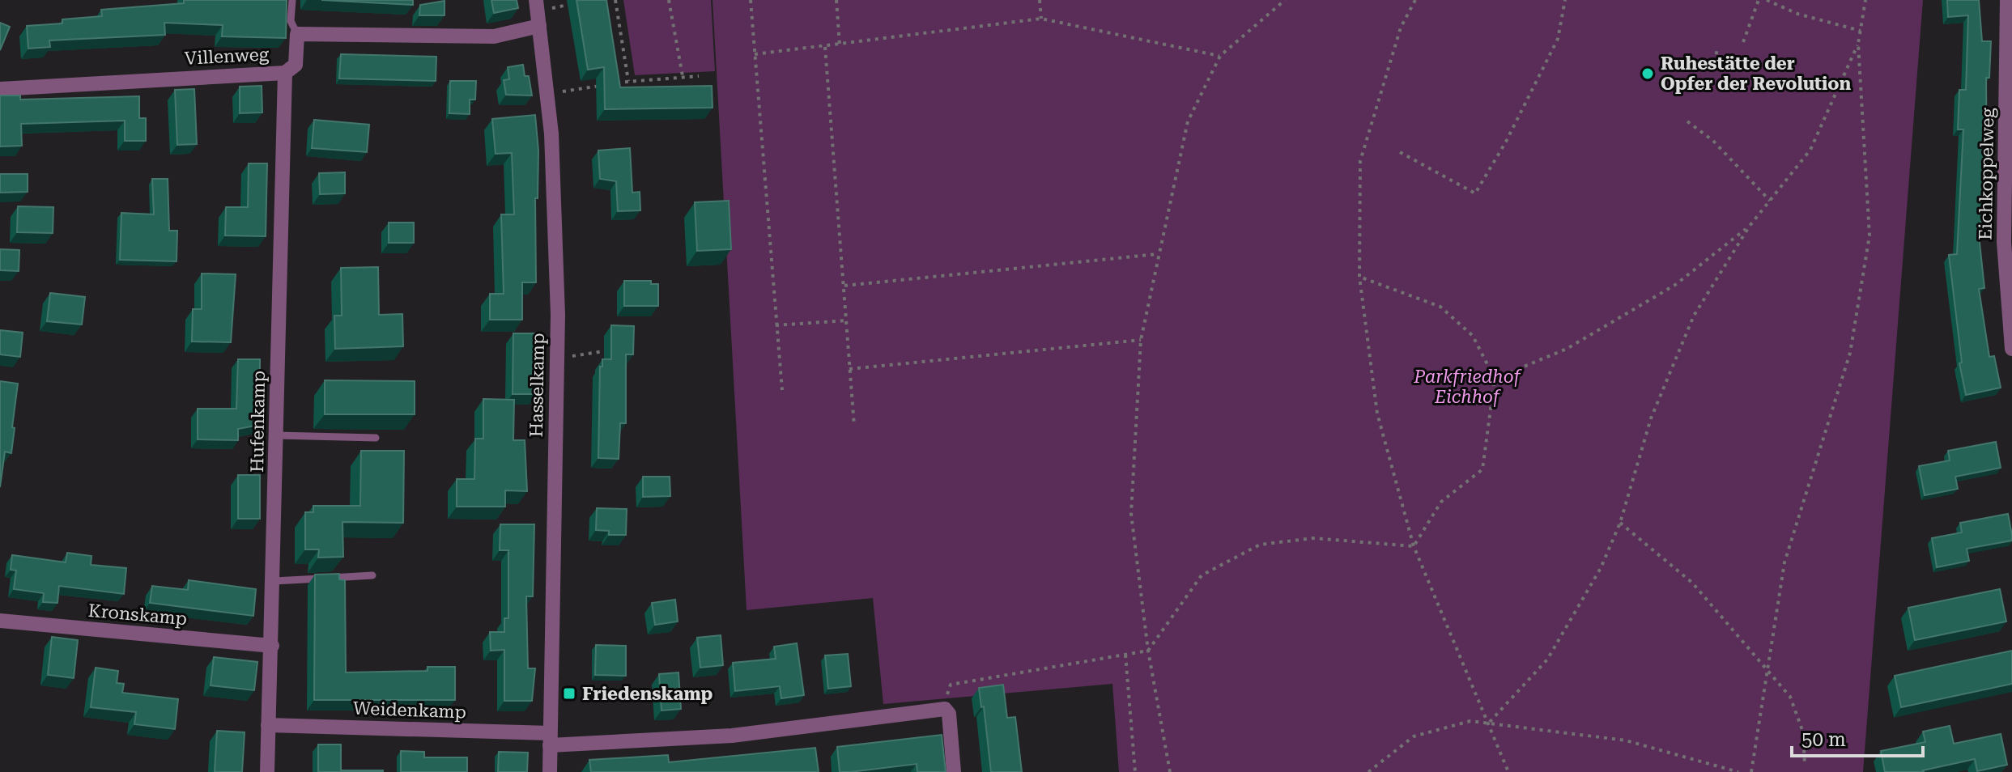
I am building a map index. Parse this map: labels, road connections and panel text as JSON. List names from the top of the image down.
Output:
{
  "streets": {
    "street": [
      "Villenweg",
      "Eichkoppelweg",
      "Hasselkamp",
      "Hufenkamp",
      "Kronskamp",
      "Weidenkamp"
    ]
  },
  "crossings": [
    ["Villenweg", "Hufenkamp"],
    ["Hasselkamp", "Weidenkamp"],
    ["Hufenkamp", "Kronskamp"],
    ["Hufenkamp", "Weidenkamp"]
  ],
  "parks": ["Parkfriedhof Eichhof"],
  "places": {
    "other": ["Ruhestätte der Opfer der Revolution"],
    "transit": ["Friedenskamp"]
  },
  "scale_bar": "50 m"
}
